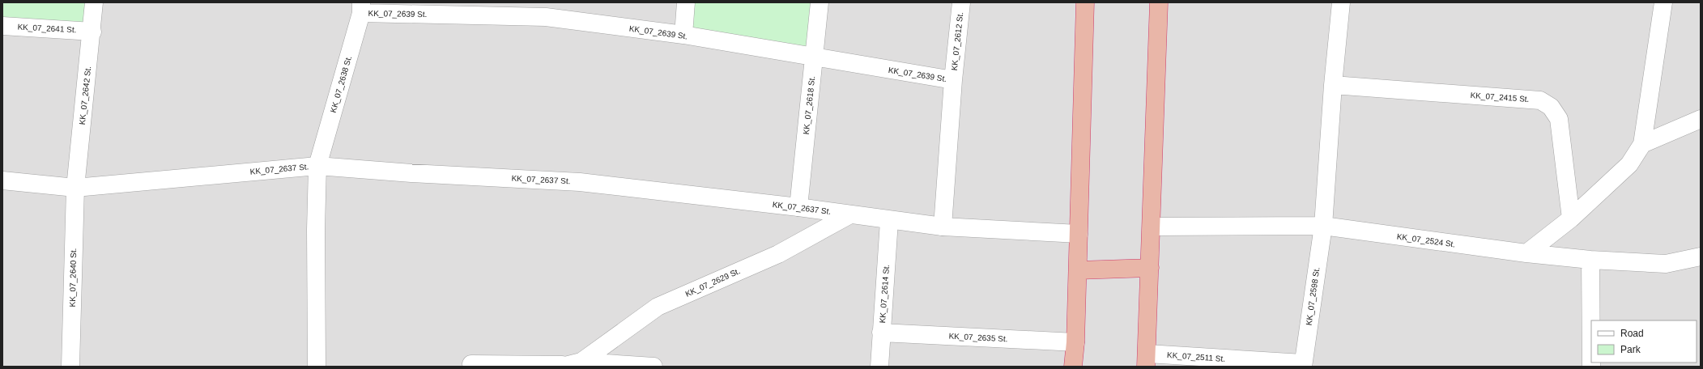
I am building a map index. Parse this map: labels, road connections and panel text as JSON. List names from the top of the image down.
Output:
{
  "streets": {
    "street": [
      "KK_07_2639 St.",
      "KK_07_2641 St.",
      "KK_07_2612 St.",
      "KK_07_2638 St.",
      "KK_07_2642 St.",
      "KK_07_2415 St.",
      "KK_07_2618 St.",
      "KK_07_2637 St.",
      "KK_07_2524 St.",
      "KK_07_2640 St.",
      "KK_07_2629 St.",
      "KK_07_2614 St.",
      "KK_07_2598 St.",
      "KK_07_2635 St.",
      "KK_07_2511 St."
    ]
  },
  "crossings": [
    ["KK_07_2639 St.", "KK_07_2612 St."],
    ["KK_07_2639 St.", "KK_07_2638 St."],
    ["KK_07_2639 St.", "KK_07_2618 St."],
    ["KK_07_2641 St.", "KK_07_2642 St."],
    ["KK_07_2612 St.", "KK_07_2637 St."],
    ["KK_07_2638 St.", "KK_07_2637 St."],
    ["KK_07_2642 St.", "KK_07_2637 St."],
    ["KK_07_2642 St.", "KK_07_2640 St."],
    ["KK_07_2415 St.", "KK_07_2598 St."],
    ["KK_07_2618 St.", "KK_07_2637 St."],
    ["KK_07_2637 St.", "KK_07_2640 St."],
    ["KK_07_2637 St.", "KK_07_2629 St."],
    ["KK_07_2637 St.", "KK_07_2614 St."],
    ["KK_07_2524 St.", "KK_07_2598 St."],
    ["KK_07_2614 St.", "KK_07_2635 St."],
    ["KK_07_2598 St.", "KK_07_2511 St."]
  ],
  "legend": ["Road", "Park"]
}
